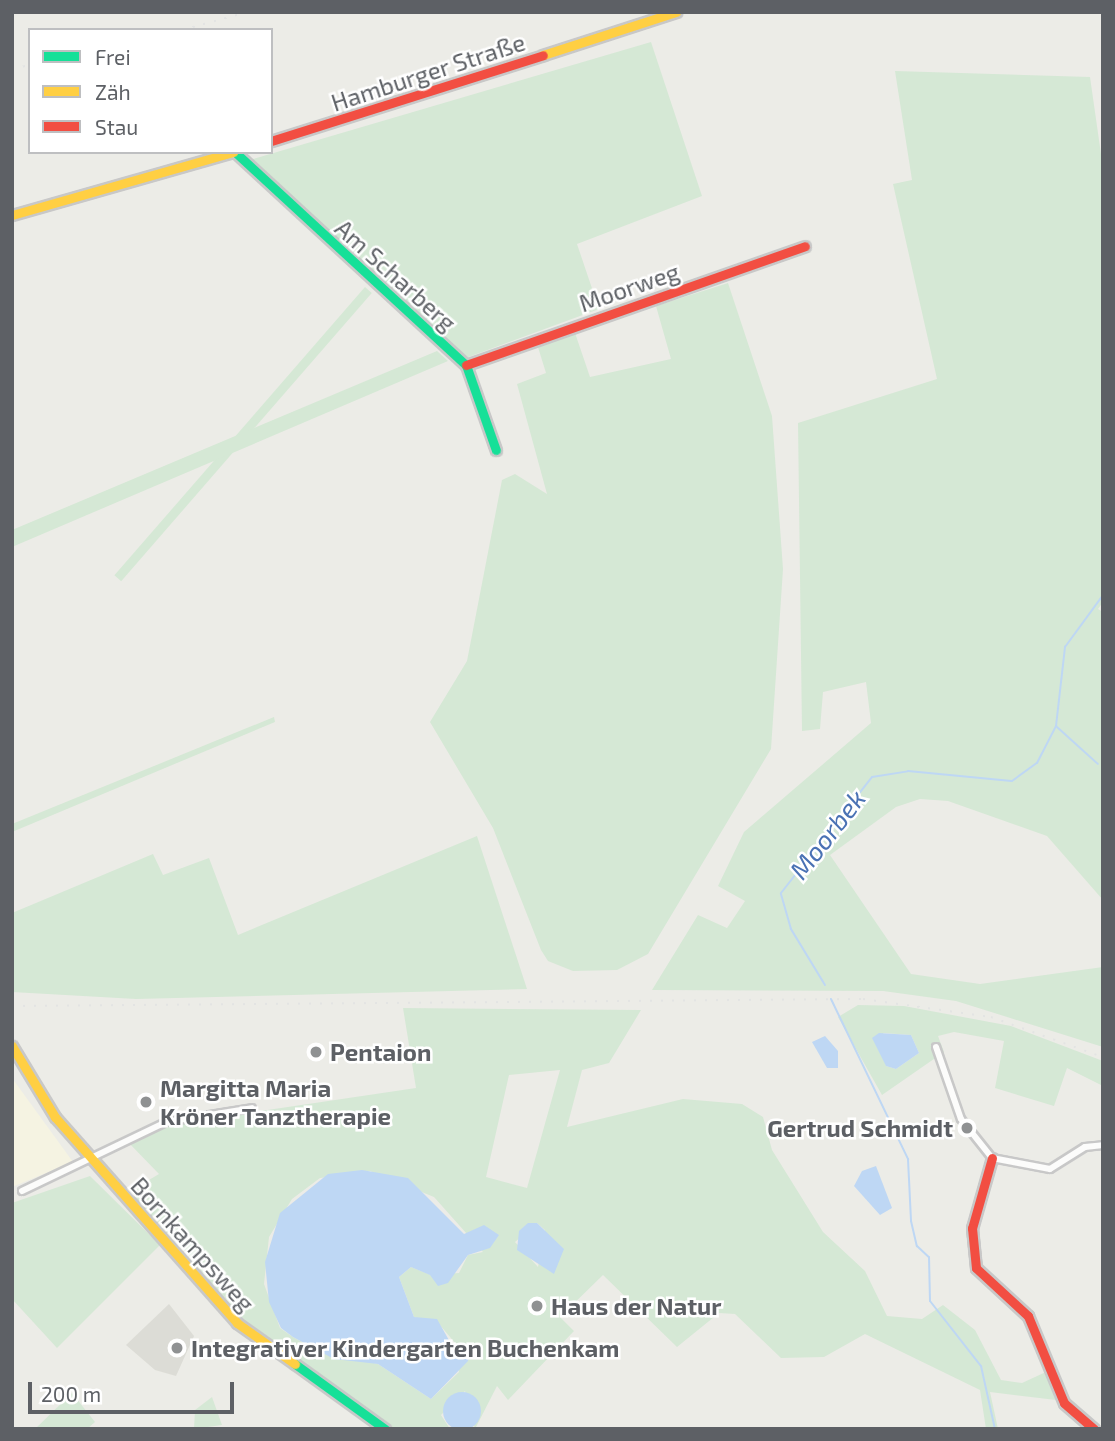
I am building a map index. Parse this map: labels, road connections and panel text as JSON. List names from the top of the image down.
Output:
{
  "streets": {
    "street": [
      "Hamburger Straße",
      "Am Scharberg",
      "Moorweg",
      "Bornkampsweg"
    ]
  },
  "crossings": [
    ["Am Scharberg", "Moorweg"]
  ],
  "water": ["Moorbek"],
  "places": [
    "Pentaion",
    "Margitta Maria Kröner Tanztherapie",
    "Gertrud Schmidt",
    "Haus der Natur",
    "Integrativer Kindergarten Buchenkam"
  ],
  "legend": ["Frei", "Zäh", "Stau"],
  "scale_bar": "200 m"
}
